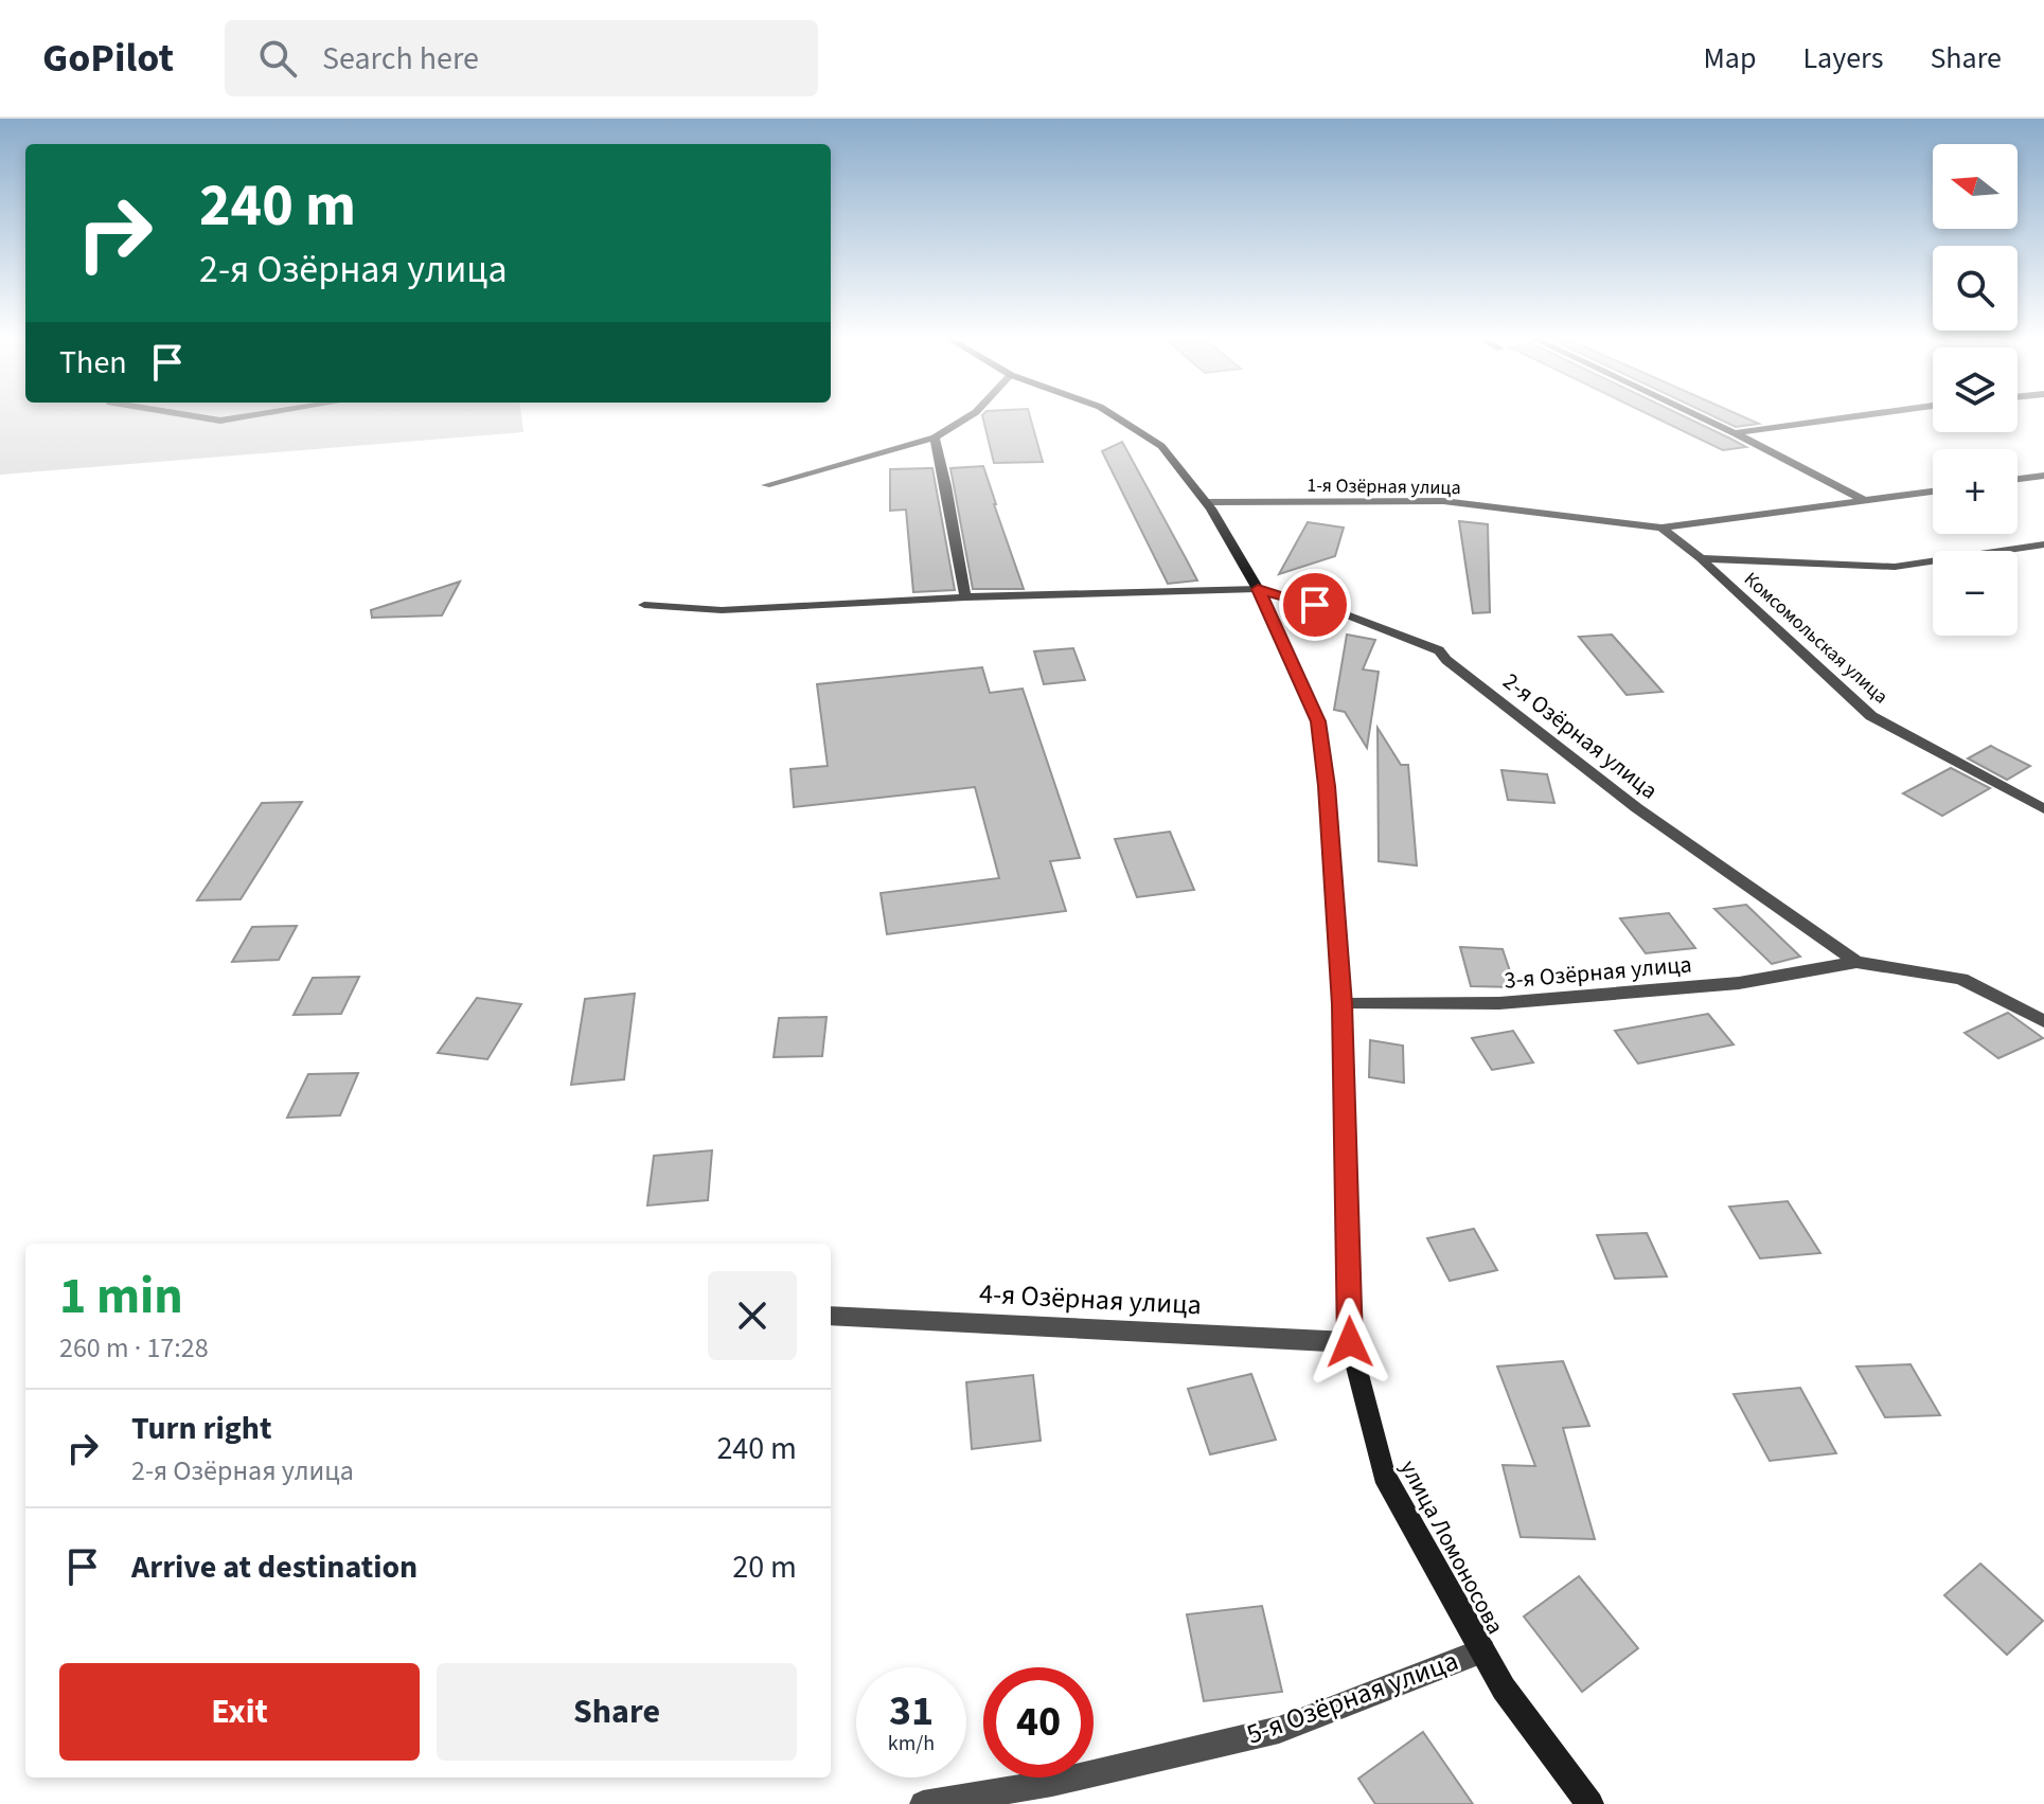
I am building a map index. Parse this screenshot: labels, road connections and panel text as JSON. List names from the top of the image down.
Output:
{
  "streets": {
    "street": [
      "1-я Озёрная улица",
      "Комсомольская улица",
      "2-я Озёрная улица",
      "3-я Озёрная улица",
      "4-я Озёрная улица",
      "улица Ломоносова",
      "5-я Озёрная улица"
    ]
  },
  "crossings": [
    ["1-я Озёрная улица", "Комсомольская улица"],
    ["1-я Озёрная улица", "улица Ломоносова"],
    ["2-я Озёрная улица", "3-я Озёрная улица"],
    ["2-я Озёрная улица", "улица Ломоносова"],
    ["3-я Озёрная улица", "улица Ломоносова"],
    ["4-я Озёрная улица", "улица Ломоносова"],
    ["улица Ломоносова", "5-я Озёрная улица"]
  ],
  "north": "left",
  "page": {
    "header": "GoPilot",
    "search": "Search here",
    "nav": ["Map", "Layers", "Share"],
    "map_buttons": ["+", "−"],
    "turn": ["240 m", "2-я Озёрная улица"],
    "then": "Then",
    "heading": ["1 min", "260 m · 17:28"],
    "list": [
      {
        "name": "Turn right",
        "note": "2-я Озёрная улица",
        "value": "240 m"
      },
      {
        "name": "Arrive at destination",
        "value": "20 m"
      }
    ],
    "buttons": ["Exit", "Share"],
    "speed": "31 km/h",
    "limit": "40"
  }
}
